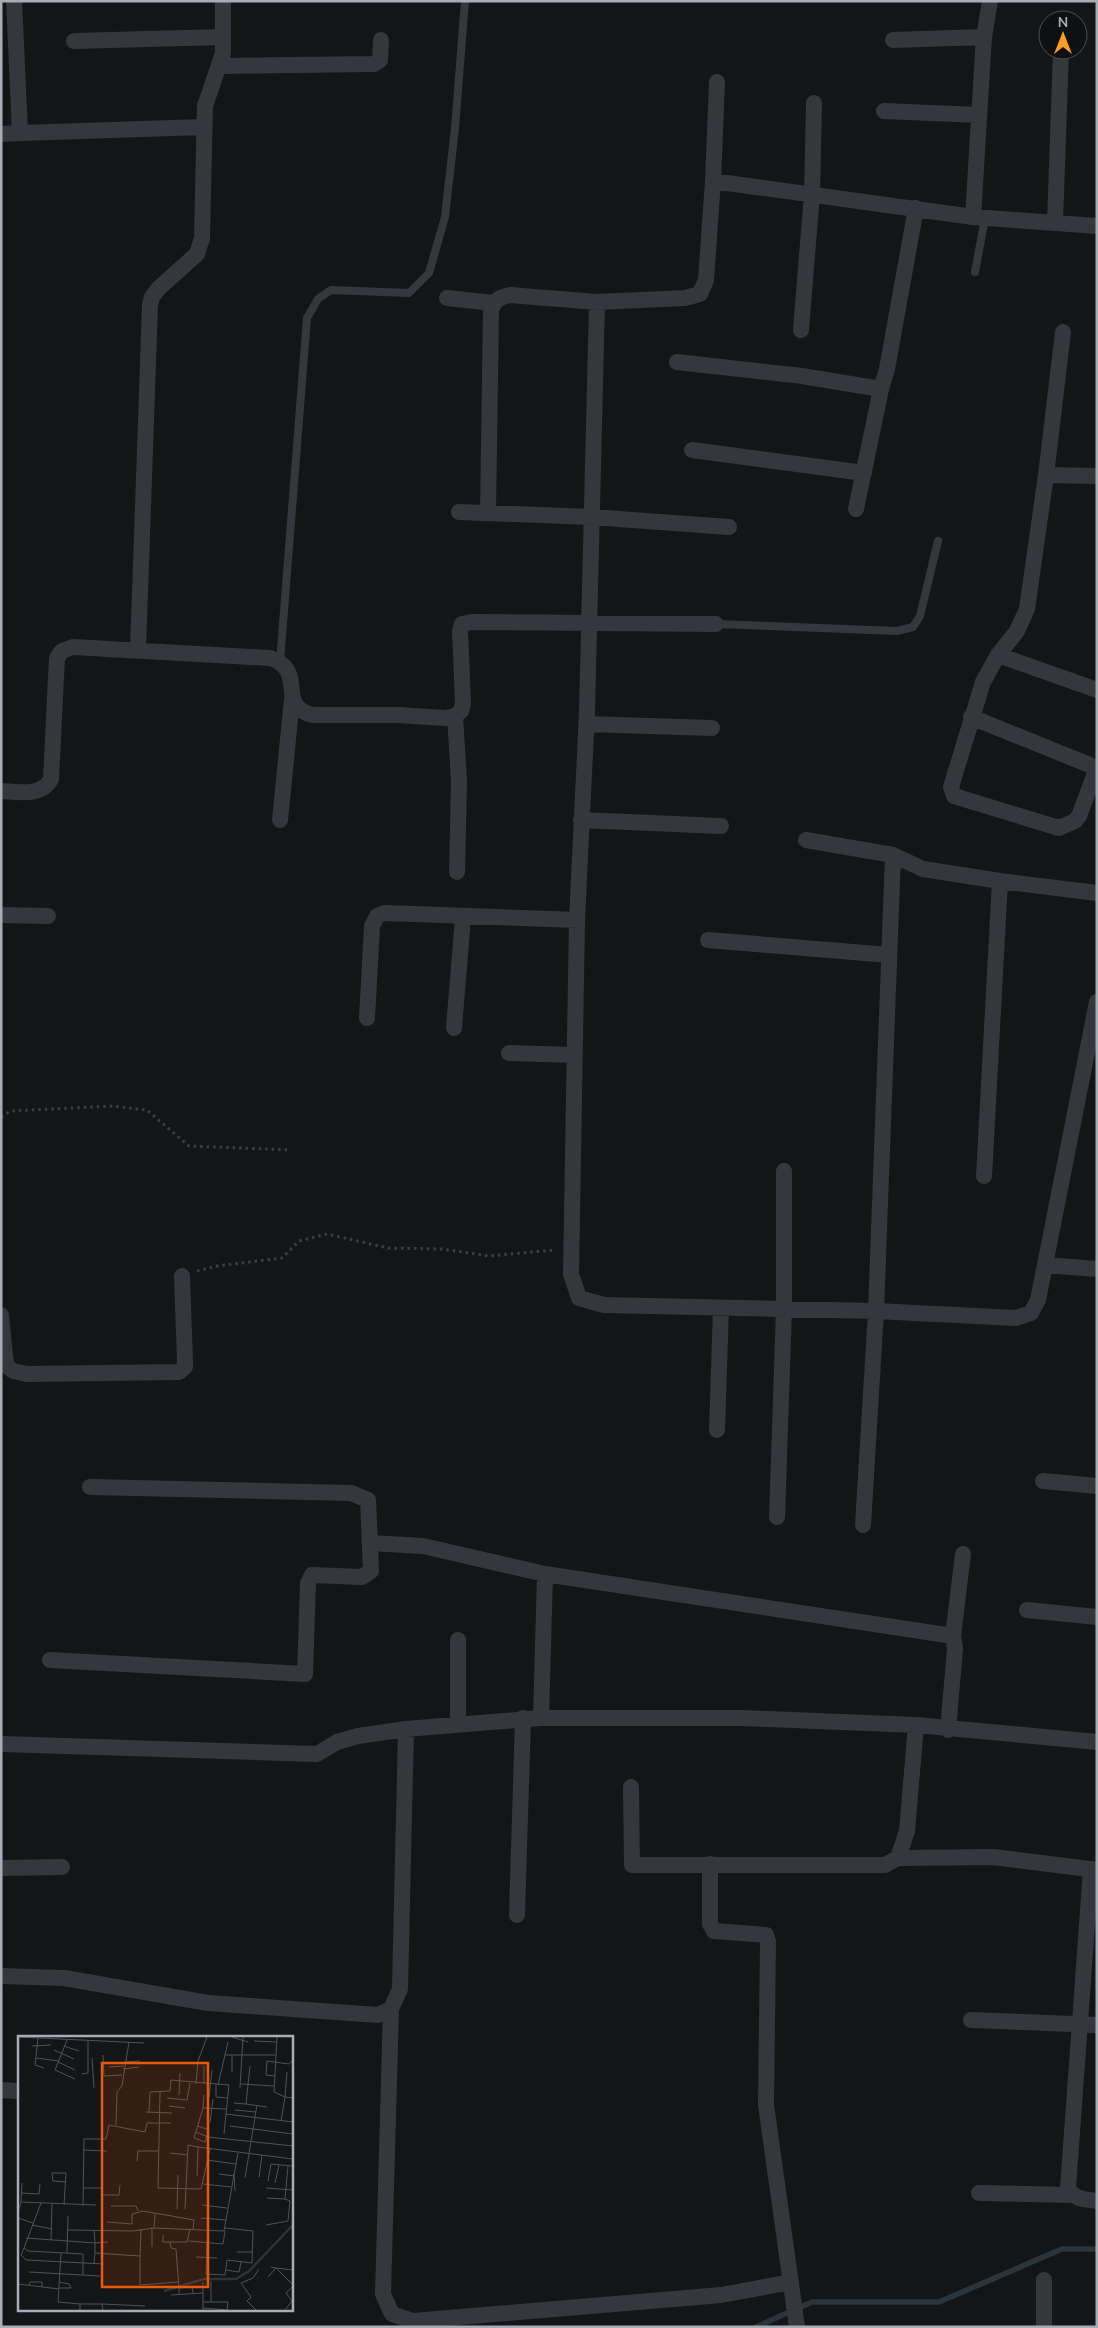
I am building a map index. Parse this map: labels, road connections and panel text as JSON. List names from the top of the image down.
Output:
{
  "north": "top"
}
